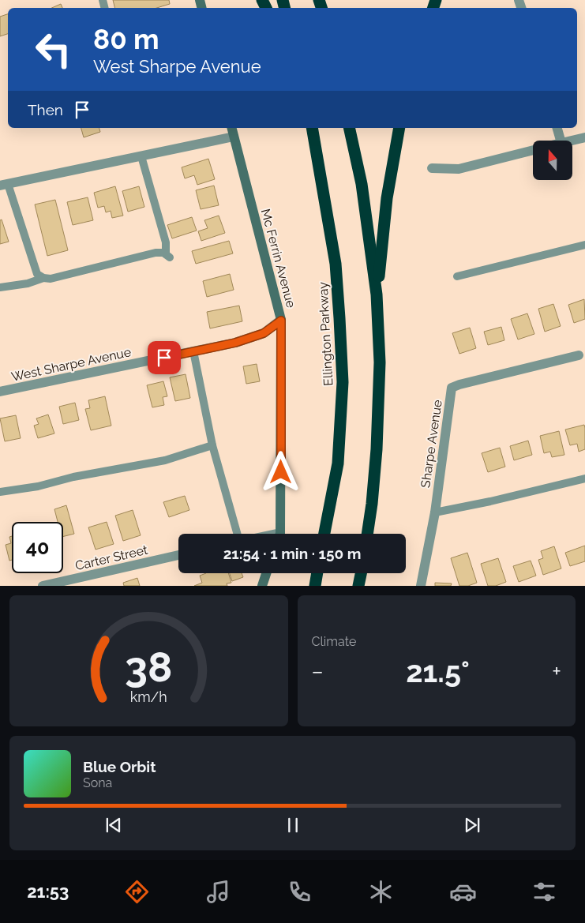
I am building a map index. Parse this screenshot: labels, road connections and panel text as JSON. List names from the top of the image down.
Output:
{
  "streets": {
    "highway": ["Ellington Parkway"],
    "street": [
      "Mc Ferrin Avenue",
      "West Sharpe Avenue",
      "Sharpe Avenue",
      "Carter Street"
    ]
  },
  "crossings": [
    ["Mc Ferrin Avenue", "West Sharpe Avenue"]
  ],
  "north": "top",
  "page": {
    "turn": ["80 m", "West Sharpe Avenue"],
    "then": "Then",
    "limit": "40",
    "trip": "21:54 · 1 min · 150 m",
    "tile": "Climate",
    "heat": ["−", "21.5°", "+"],
    "song": ["Blue Orbit", "Sona"],
    "tabs": "21:53",
    "gauge": ["38", "km/h"]
  }
}
